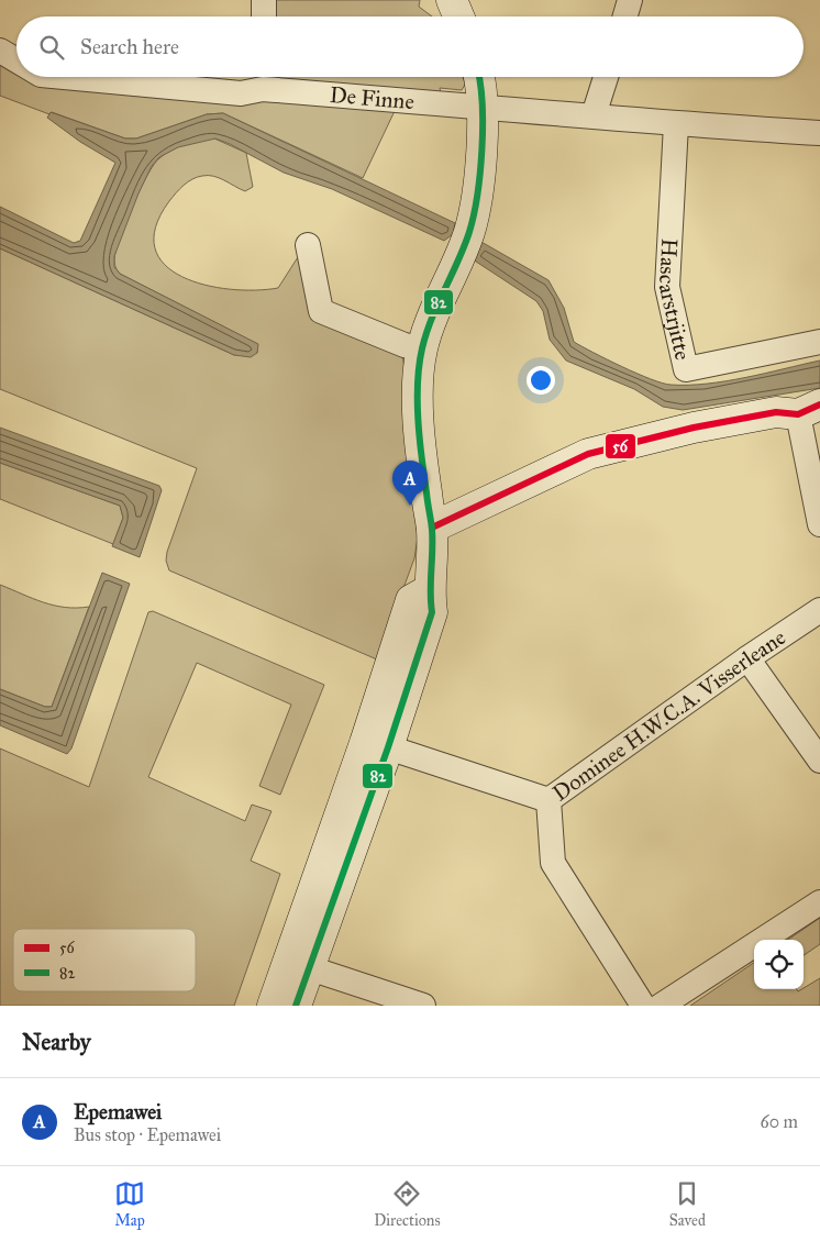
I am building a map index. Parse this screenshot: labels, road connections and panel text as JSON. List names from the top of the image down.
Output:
{
  "streets": {
    "street": ["De Finne", "Hascarstrjitte", "Dominee H.W.C.A. Visserleane"]
  },
  "lines": ["transit line 82", "transit line 56"],
  "legend": ["56", "82"],
  "page": {
    "search": "Search here",
    "pins": "A",
    "heading": "Nearby",
    "list": [
      {
        "mark": "A",
        "name": "Epemawei",
        "note": "Bus stop · Epemawei",
        "value": "60 m"
      }
    ],
    "nav": ["Map", "Directions", "Saved"]
  }
}
